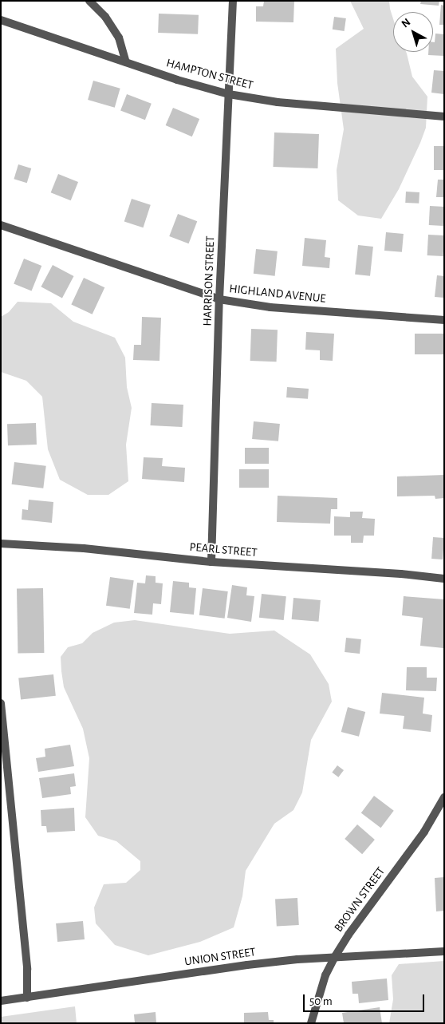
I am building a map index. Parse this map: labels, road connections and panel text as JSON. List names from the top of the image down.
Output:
{
  "streets": {
    "street": [
      "HAMPTON STREET",
      "HARRISON STREET",
      "HIGHLAND AVENUE",
      "PEARL STREET",
      "BROWN STREET",
      "UNION STREET"
    ]
  },
  "crossings": [
    ["HAMPTON STREET", "HARRISON STREET"],
    ["HARRISON STREET", "HIGHLAND AVENUE"],
    ["HARRISON STREET", "PEARL STREET"],
    ["BROWN STREET", "UNION STREET"]
  ],
  "scale_bar": "50 m",
  "north": "top left"
}
